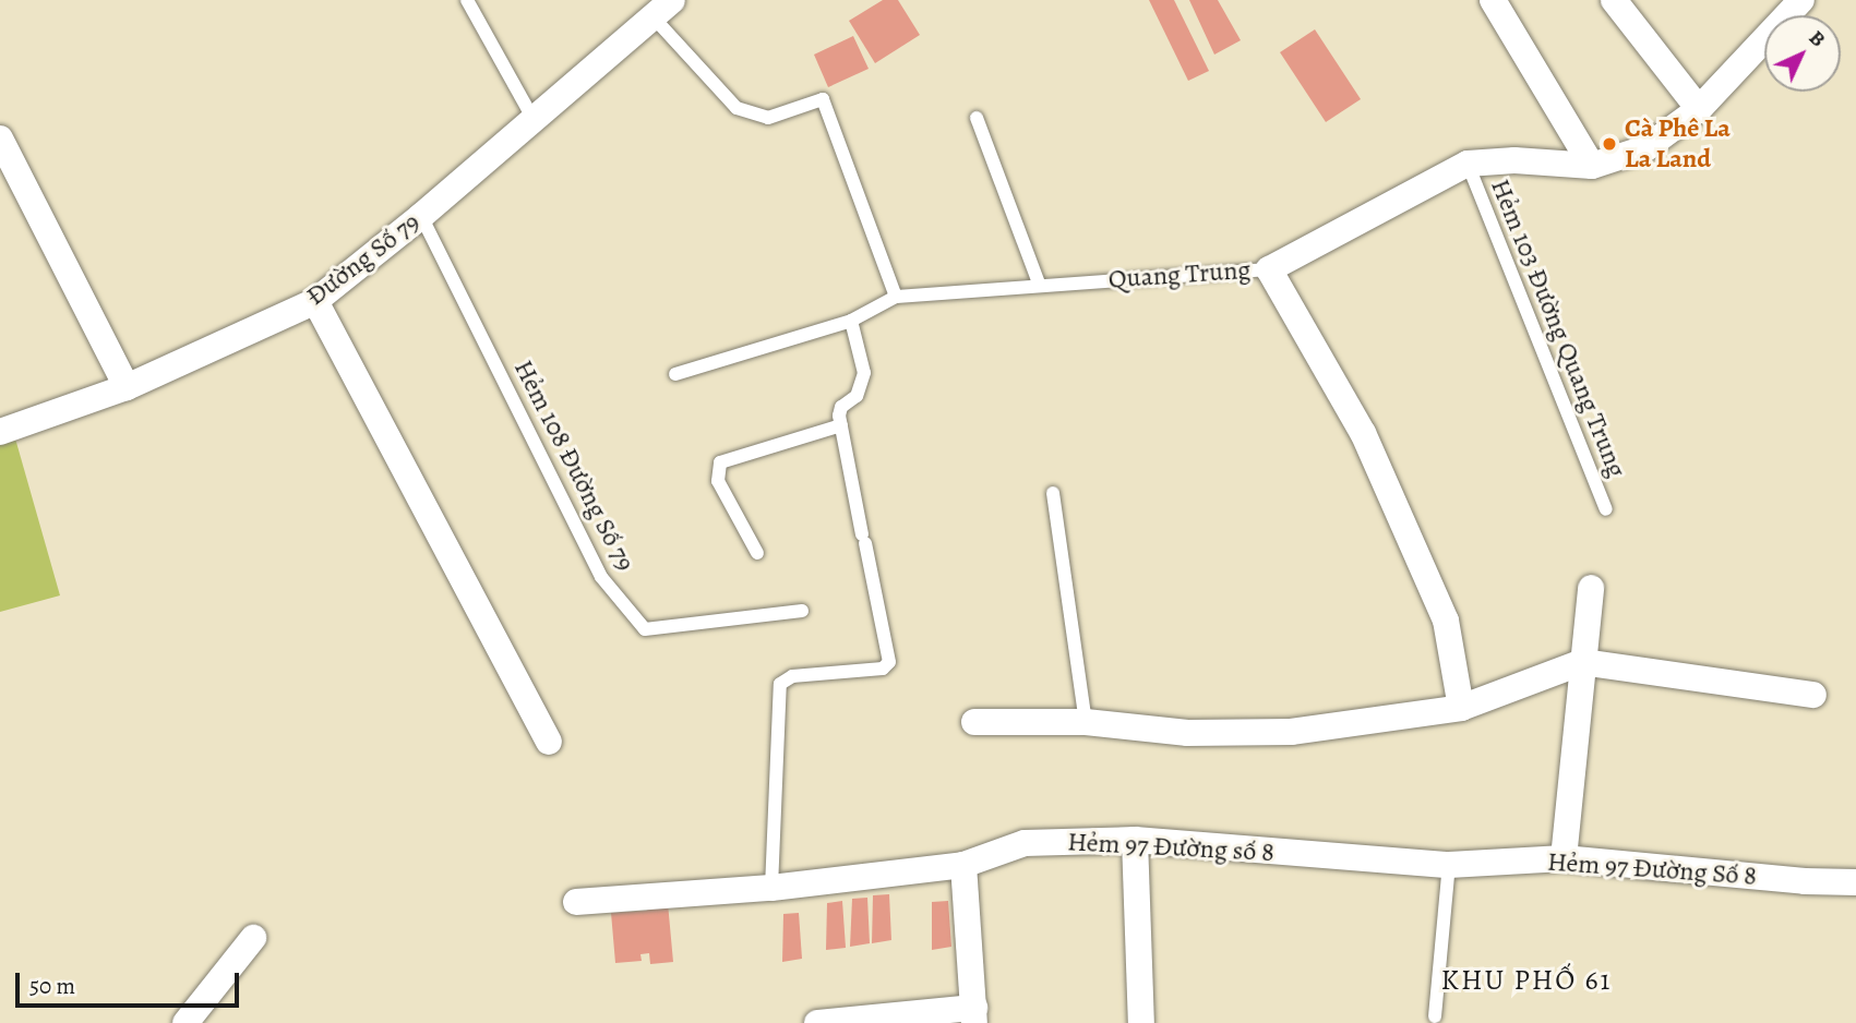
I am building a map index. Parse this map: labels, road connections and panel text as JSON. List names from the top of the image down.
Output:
{
  "streets": {
    "street": [
      "Đường Số 79",
      "Quang Trung",
      "Hẻm 97 Đường số 8",
      "Hẻm 97 Đường Số 8"
    ],
    "lane": ["Hẻm 103 Đường Quang Trung", "Hẻm 108 Đường Số 79"]
  },
  "crossings": [
    ["Đường Số 79", "Hẻm 108 Đường Số 79"],
    ["Quang Trung", "Hẻm 103 Đường Quang Trung"],
    ["Hẻm 97 Đường số 8", "Hẻm 97 Đường Số 8"]
  ],
  "districts": ["KHU PHỐ 61"],
  "places": ["Cà Phê La La Land"],
  "scale_bar": "50 m",
  "north": "top right"
}
